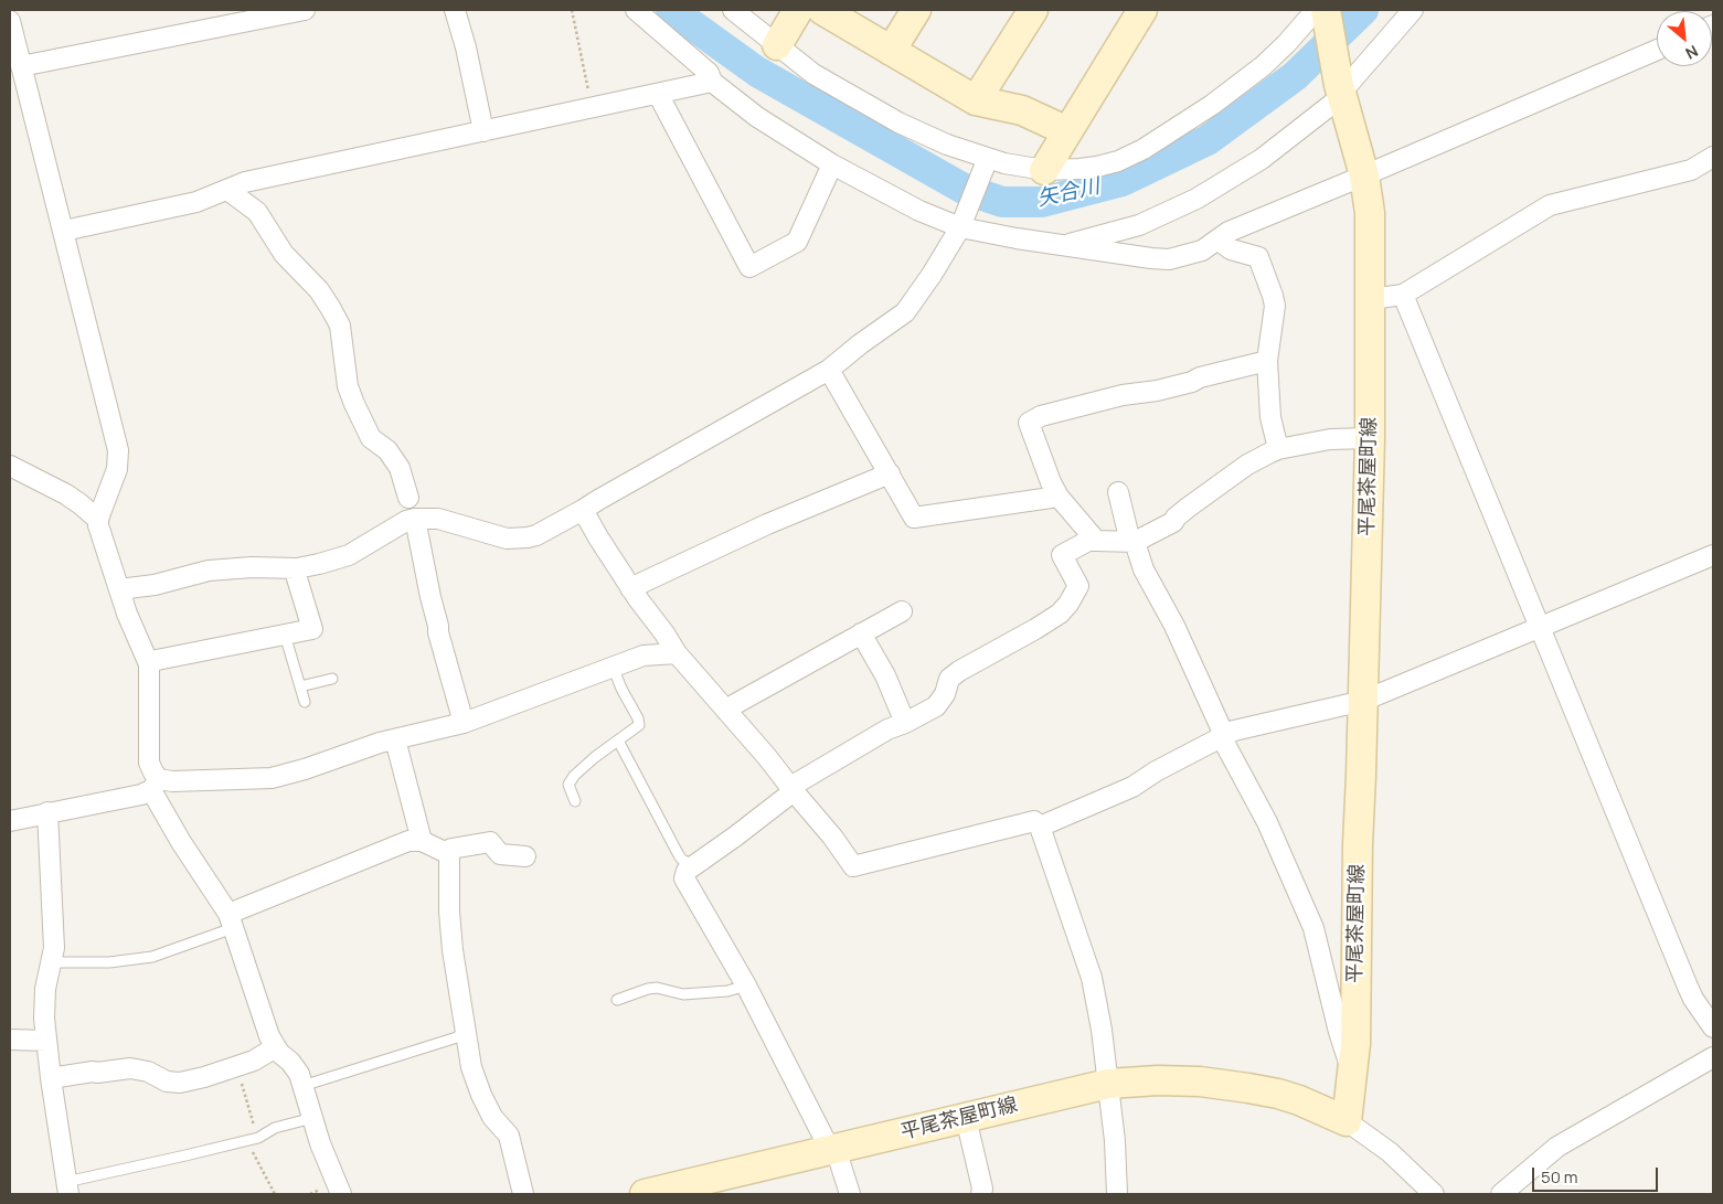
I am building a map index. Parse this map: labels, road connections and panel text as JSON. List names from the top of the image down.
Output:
{
  "streets": {
    "main road": ["平尾茶屋町線"]
  },
  "water": ["矢合川"],
  "scale_bar": "50 m",
  "north": "bottom right"
}
